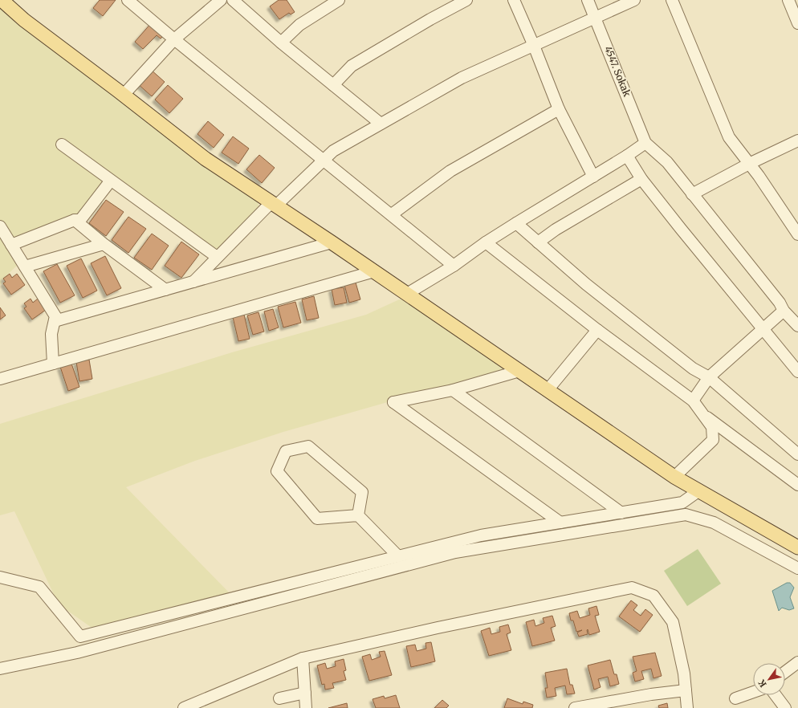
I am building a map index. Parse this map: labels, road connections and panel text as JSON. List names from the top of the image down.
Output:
{
  "streets": {
    "street": ["4547. Sokak"]
  },
  "north": "bottom left"
}
